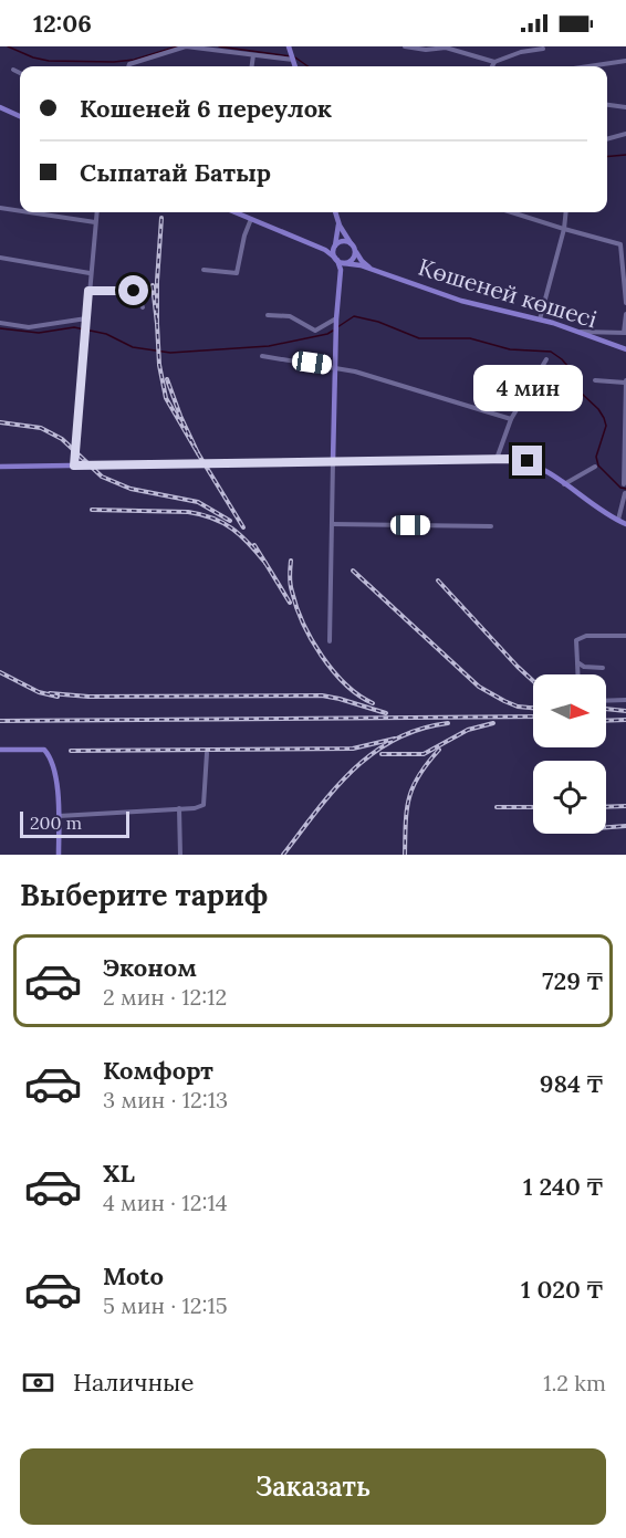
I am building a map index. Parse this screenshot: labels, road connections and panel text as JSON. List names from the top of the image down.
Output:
{
  "streets": {
    "main road": ["Көшеней көшесі"]
  },
  "scale_bar": "200 m",
  "north": "right",
  "page": {
    "status": "12:06",
    "banner": ["Кошеней 6 переулок", "Сыпатай Батыр"],
    "bubble": "4 мин",
    "scale": "200 m",
    "heading": "Выберите тариф",
    "list": [
      {
        "name": "Эконом",
        "note": "2 мин · 12:12",
        "value": "729 ₸"
      },
      {
        "name": "Комфорт",
        "note": "3 мин · 12:13",
        "value": "984 ₸"
      },
      {
        "name": "XL",
        "note": "4 мин · 12:14",
        "value": "1 240 ₸"
      },
      {
        "name": "Moto",
        "note": "5 мин · 12:15",
        "value": "1 020 ₸"
      }
    ],
    "pay": ["Наличные", "1.2 km"],
    "buttons": "Заказать"
  }
}
